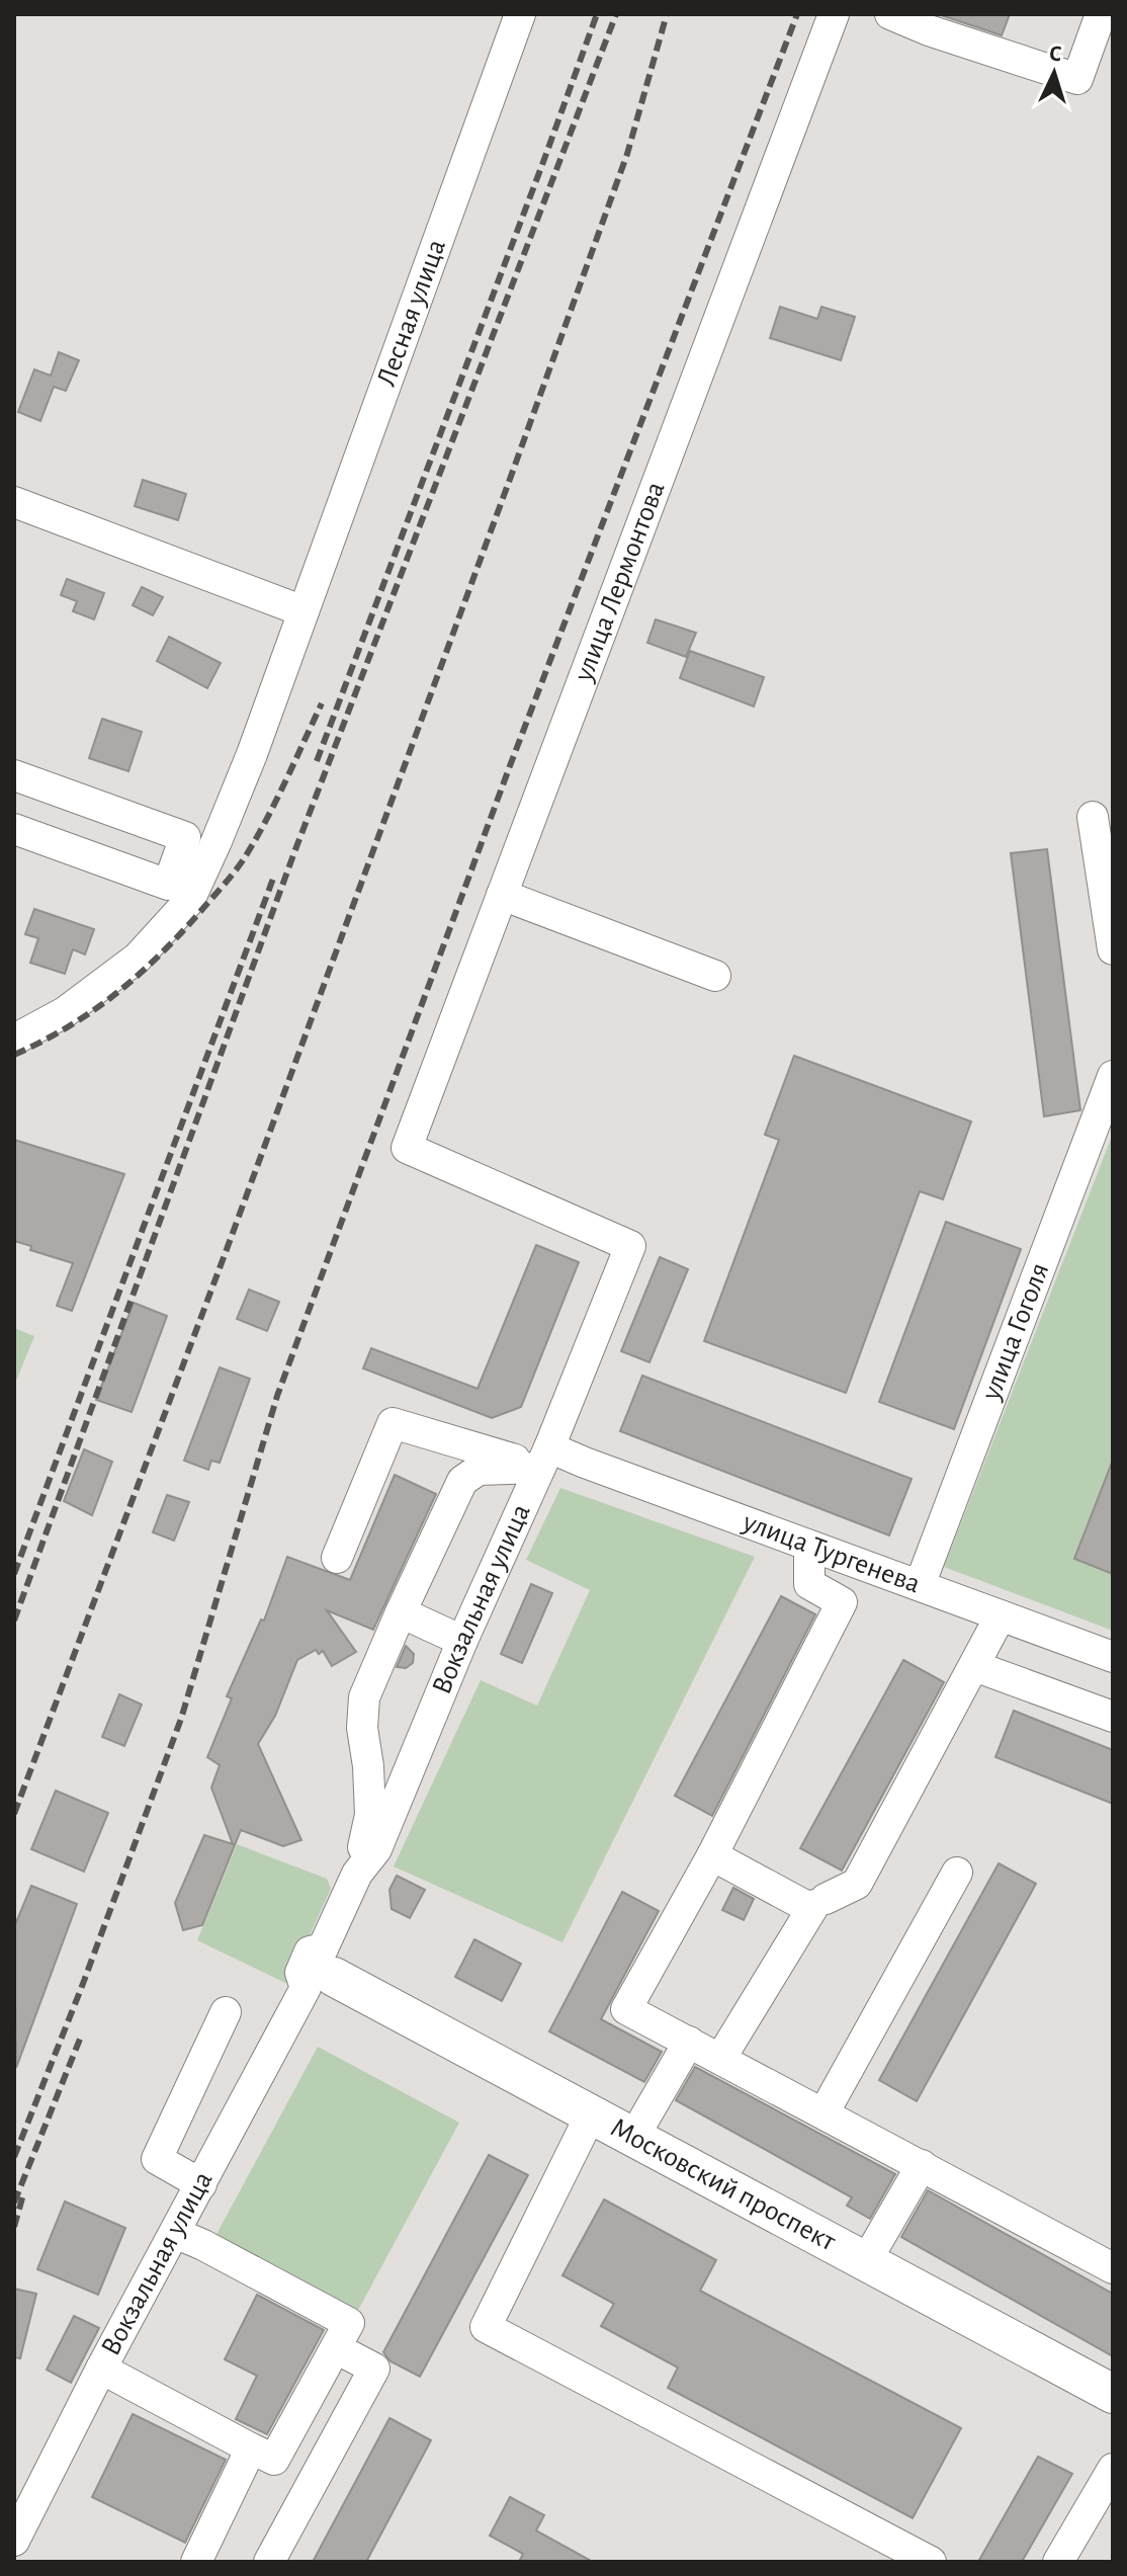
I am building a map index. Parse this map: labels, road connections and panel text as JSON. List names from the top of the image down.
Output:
{
  "streets": {
    "main road": ["Московский проспект"],
    "street": [
      "Лесная улица",
      "улица Лермонтова",
      "улица Гоголя",
      "улица Тургенева",
      "Вокзальная улица"
    ]
  },
  "crossings": [
    ["улица Лермонтова", "Вокзальная улица"],
    ["улица Гоголя", "улица Тургенева"],
    ["улица Тургенева", "Вокзальная улица"],
    ["Вокзальная улица", "Московский проспект"]
  ],
  "north": "top"
}
